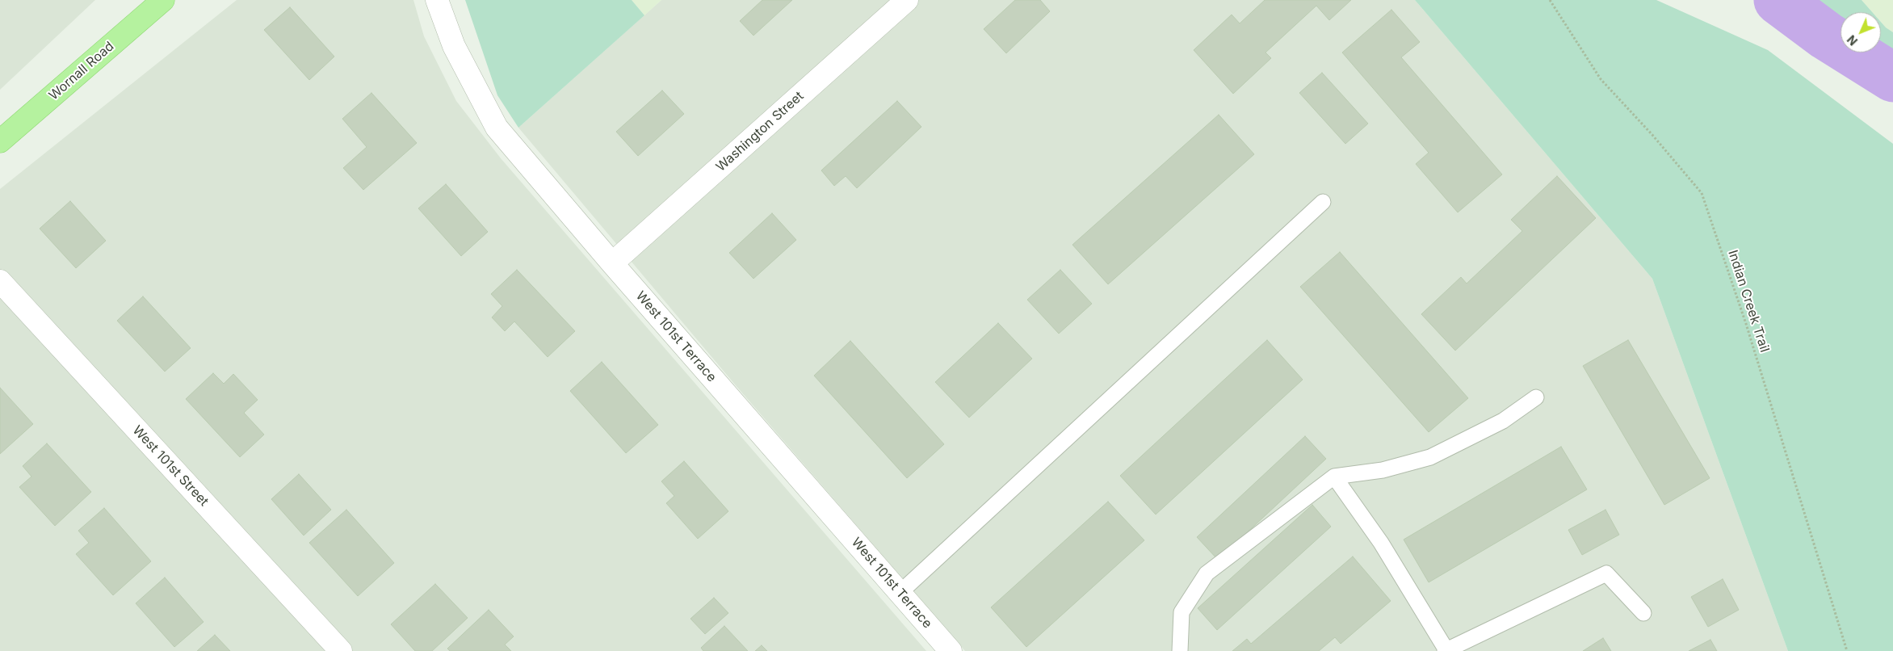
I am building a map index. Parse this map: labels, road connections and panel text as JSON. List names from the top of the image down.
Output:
{
  "streets": {
    "main road": ["Wornall Road"],
    "street": ["Washington Street", "West 101st Terrace", "West 101st Street"],
    "path": ["Indian Creek Trail"]
  },
  "crossings": [
    ["Washington Street", "West 101st Terrace"]
  ],
  "north": "bottom left"
}
